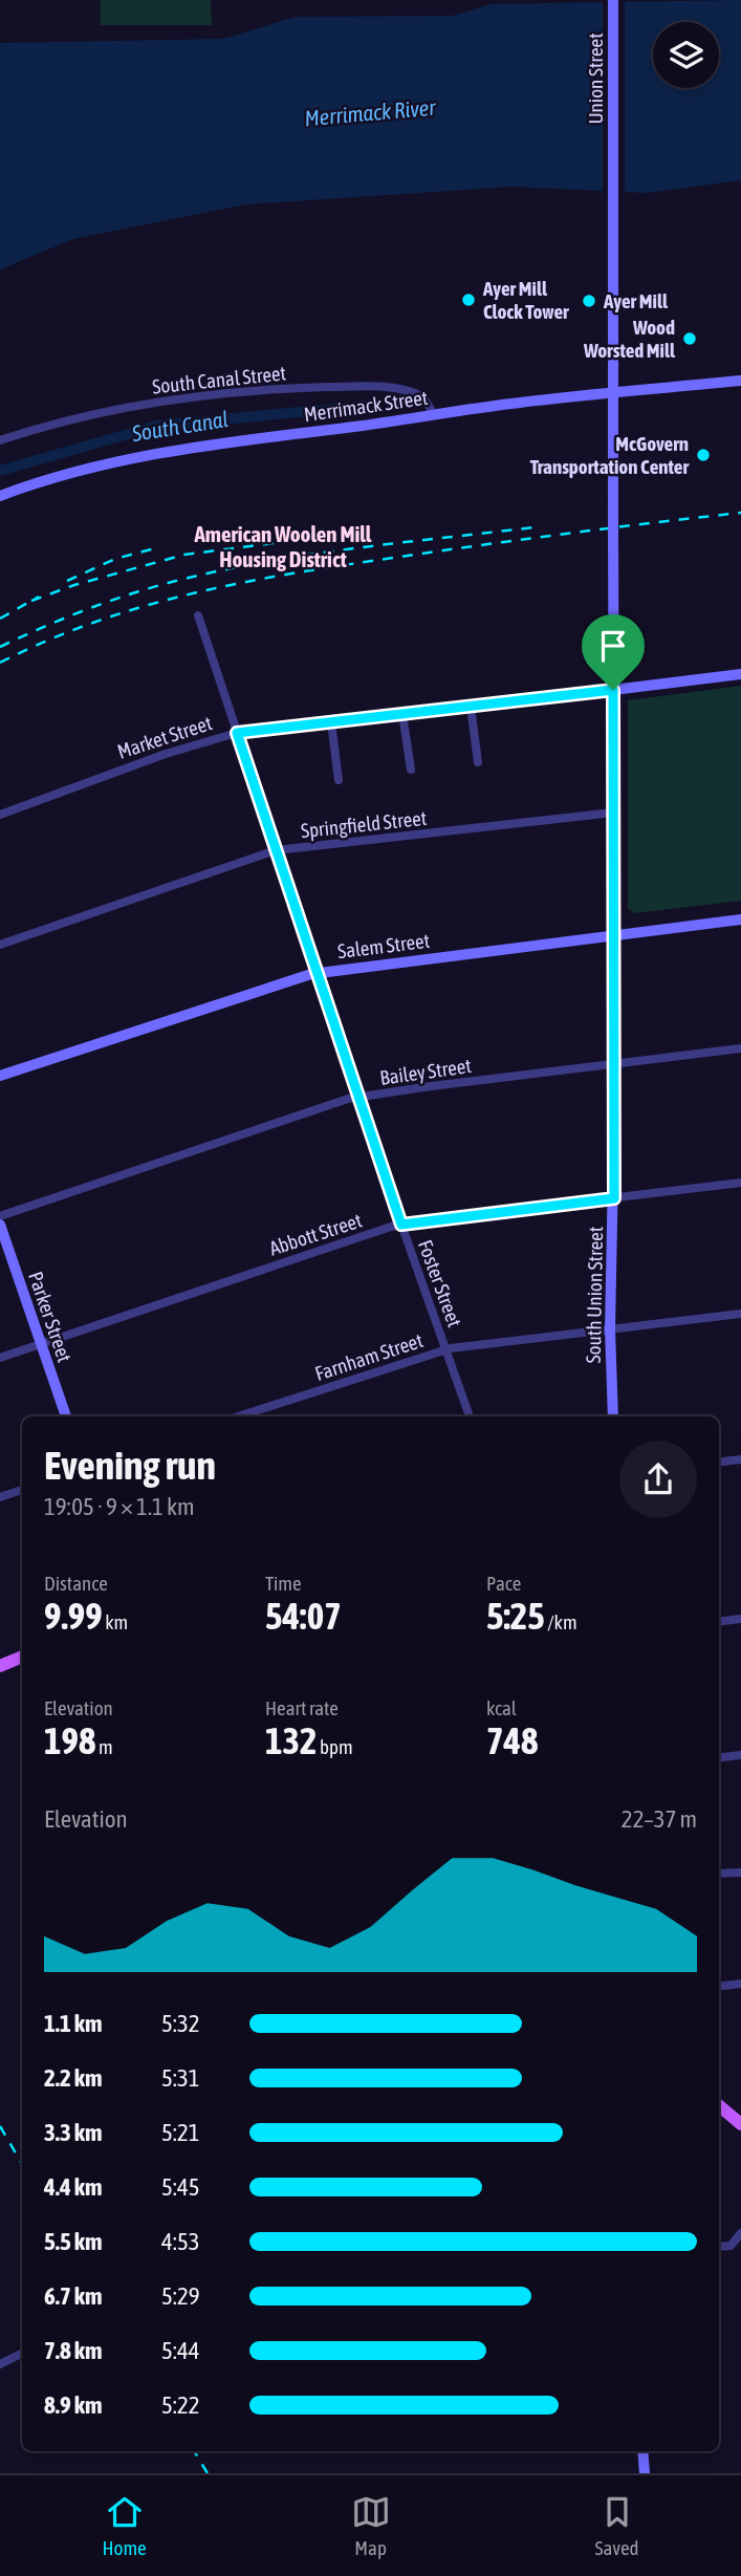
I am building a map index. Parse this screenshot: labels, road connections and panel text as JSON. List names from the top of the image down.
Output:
{
  "streets": {
    "main road": [
      "Union Street",
      "Merrimack Street",
      "Market Street",
      "Salem Street",
      "South Union Street",
      "Parker Street"
    ],
    "street": [
      "South Canal Street",
      "Springfield Street",
      "Bailey Street",
      "Abbott Street",
      "Foster Street",
      "Farnham Street"
    ]
  },
  "crossings": [
    ["Union Street", "South Union Street"],
    ["South Canal Street", "Merrimack Street"],
    ["Merrimack Street", "South Union Street"],
    ["Market Street", "Foster Street"],
    ["Market Street", "South Union Street"],
    ["Springfield Street", "Foster Street"],
    ["Springfield Street", "South Union Street"],
    ["Salem Street", "Foster Street"],
    ["Salem Street", "South Union Street"],
    ["Bailey Street", "Foster Street"],
    ["Bailey Street", "South Union Street"],
    ["Abbott Street", "Foster Street"],
    ["Abbott Street", "South Union Street"],
    ["Abbott Street", "Parker Street"],
    ["Foster Street", "Farnham Street"],
    ["South Union Street", "Farnham Street"]
  ],
  "districts": ["American Woolen Mill Housing District"],
  "water": ["Merrimack River", "South Canal"],
  "places": [
    "Ayer Mill Clock Tower",
    "Ayer Mill",
    "Wood Worsted Mill",
    "McGovern Transportation Center"
  ],
  "page": {
    "heading": ["Evening run", "19:05 · 9 × 1.1 km"],
    "stats": [
      ["Distance", "9.99 km"],
      ["Time", "54:07"],
      ["Pace", "5:25 /km"],
      ["Elevation", "198 m"],
      ["Heart rate", "132 bpm"],
      ["kcal", "748"]
    ],
    "chart": ["Elevation", "22–37 m"],
    "list": [
      {
        "name": "1.1 km",
        "note": "5:32"
      },
      {
        "name": "2.2 km",
        "note": "5:31"
      },
      {
        "name": "3.3 km",
        "note": "5:21"
      },
      {
        "name": "4.4 km",
        "note": "5:45"
      },
      {
        "name": "5.5 km",
        "note": "4:53"
      },
      {
        "name": "6.7 km",
        "note": "5:29"
      },
      {
        "name": "7.8 km",
        "note": "5:44"
      },
      {
        "name": "8.9 km",
        "note": "5:22"
      }
    ],
    "tabs": ["Home", "Map", "Saved"]
  }
}
